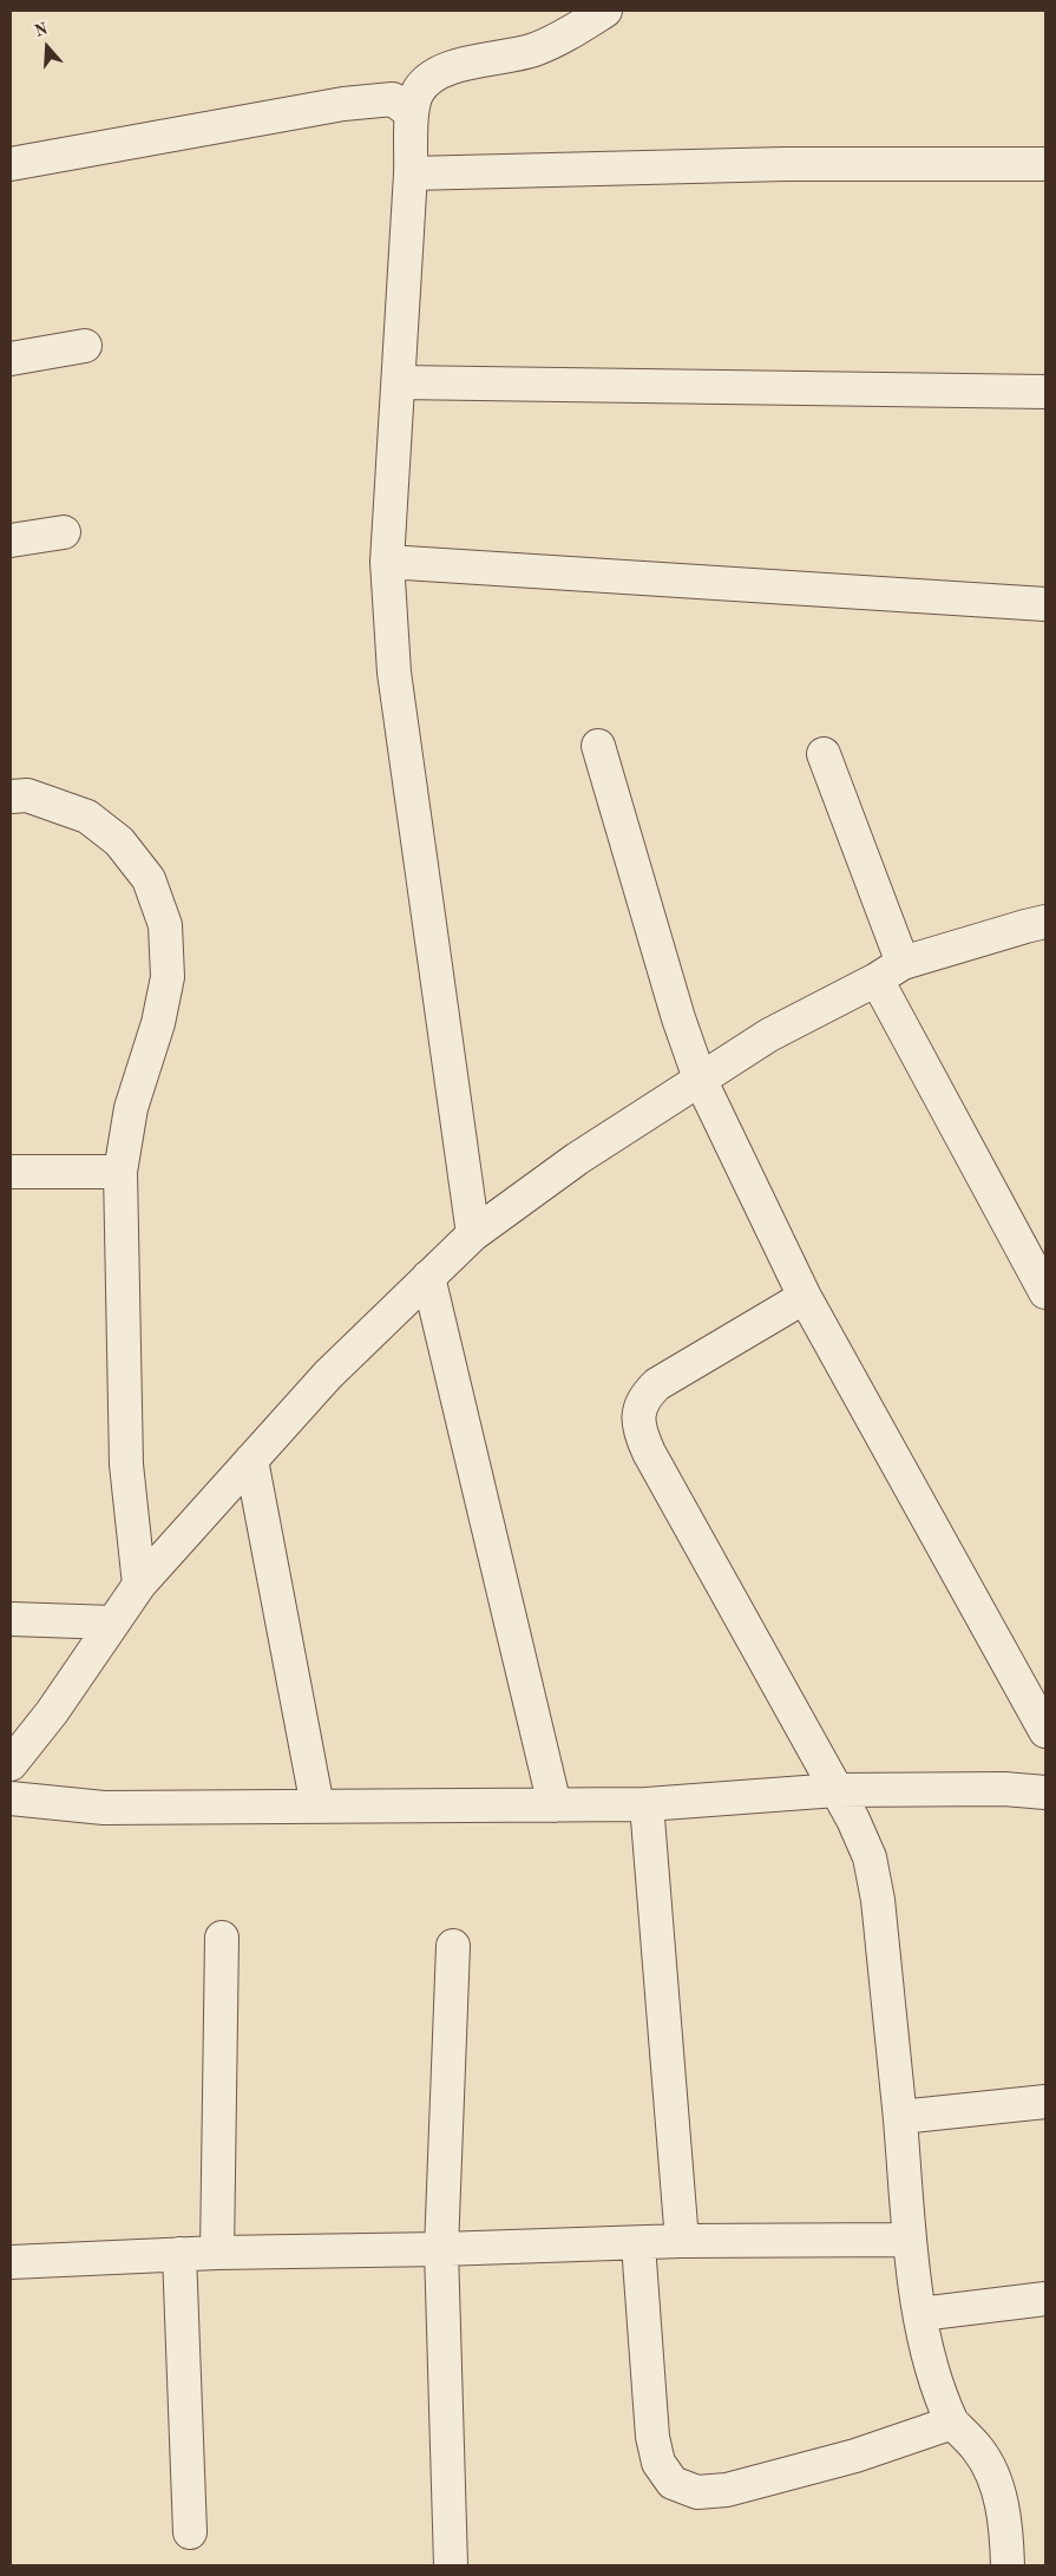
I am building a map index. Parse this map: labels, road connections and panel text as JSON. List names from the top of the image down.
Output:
{
  "north": "top"
}
